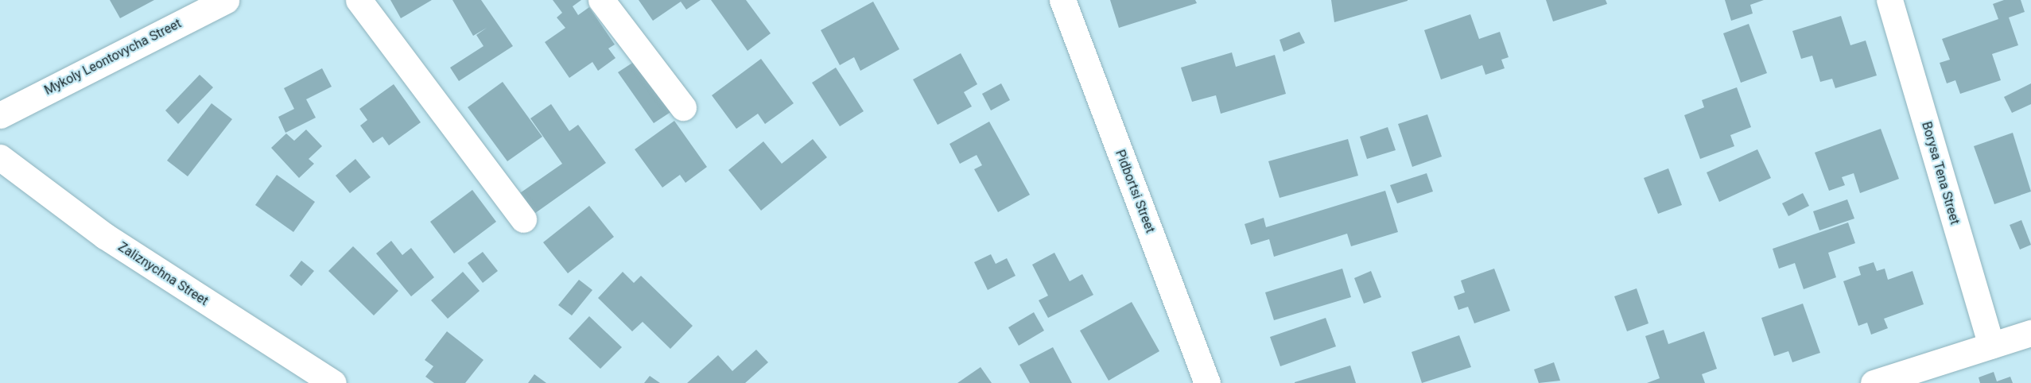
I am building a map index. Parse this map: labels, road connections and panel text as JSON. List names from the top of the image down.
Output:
{
  "streets": {
    "street": [
      "Mykoly Leontovycha Street",
      "Borysa Tena Street",
      "Pidbortsi Street",
      "Zaliznychna Street"
    ]
  }
}
